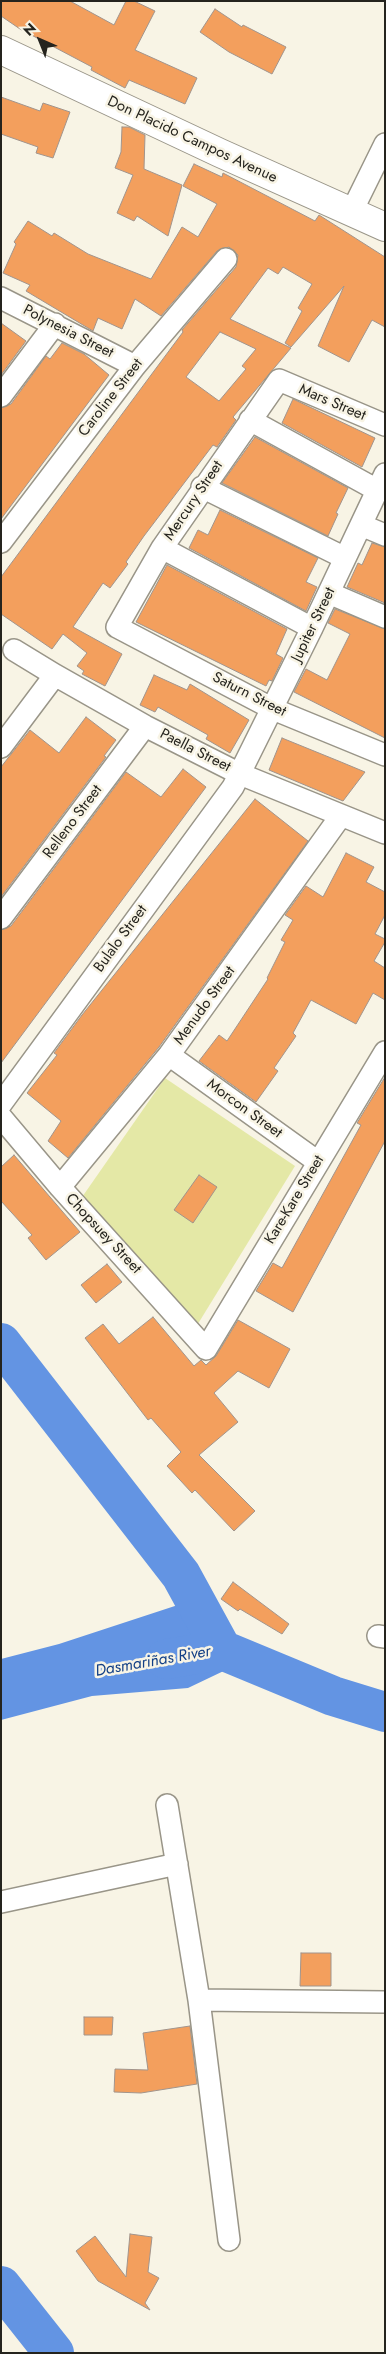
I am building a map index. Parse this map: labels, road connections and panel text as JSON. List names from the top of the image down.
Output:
{
  "streets": {
    "main road": ["Don Placido Campos Avenue"],
    "street": [
      "Polynesia Street",
      "Caroline Street",
      "Mars Street",
      "Mercury Street",
      "Jupiter Street",
      "Saturn Street",
      "Paella Street",
      "Relleno Street",
      "Bulalo Street",
      "Menudo Street",
      "Morcon Street",
      "Kare-Kare Street",
      "Chopsuey Street"
    ]
  },
  "crossings": [
    ["Polynesia Street", "Caroline Street"],
    ["Mars Street", "Mercury Street"],
    ["Mercury Street", "Saturn Street"],
    ["Jupiter Street", "Saturn Street"],
    ["Jupiter Street", "Paella Street"],
    ["Jupiter Street", "Bulalo Street"],
    ["Paella Street", "Relleno Street"],
    ["Paella Street", "Bulalo Street"],
    ["Paella Street", "Menudo Street"],
    ["Menudo Street", "Morcon Street"],
    ["Menudo Street", "Chopsuey Street"],
    ["Morcon Street", "Kare-Kare Street"],
    ["Kare-Kare Street", "Chopsuey Street"]
  ],
  "water": ["Dasmariñas River"],
  "north": "top left"
}
